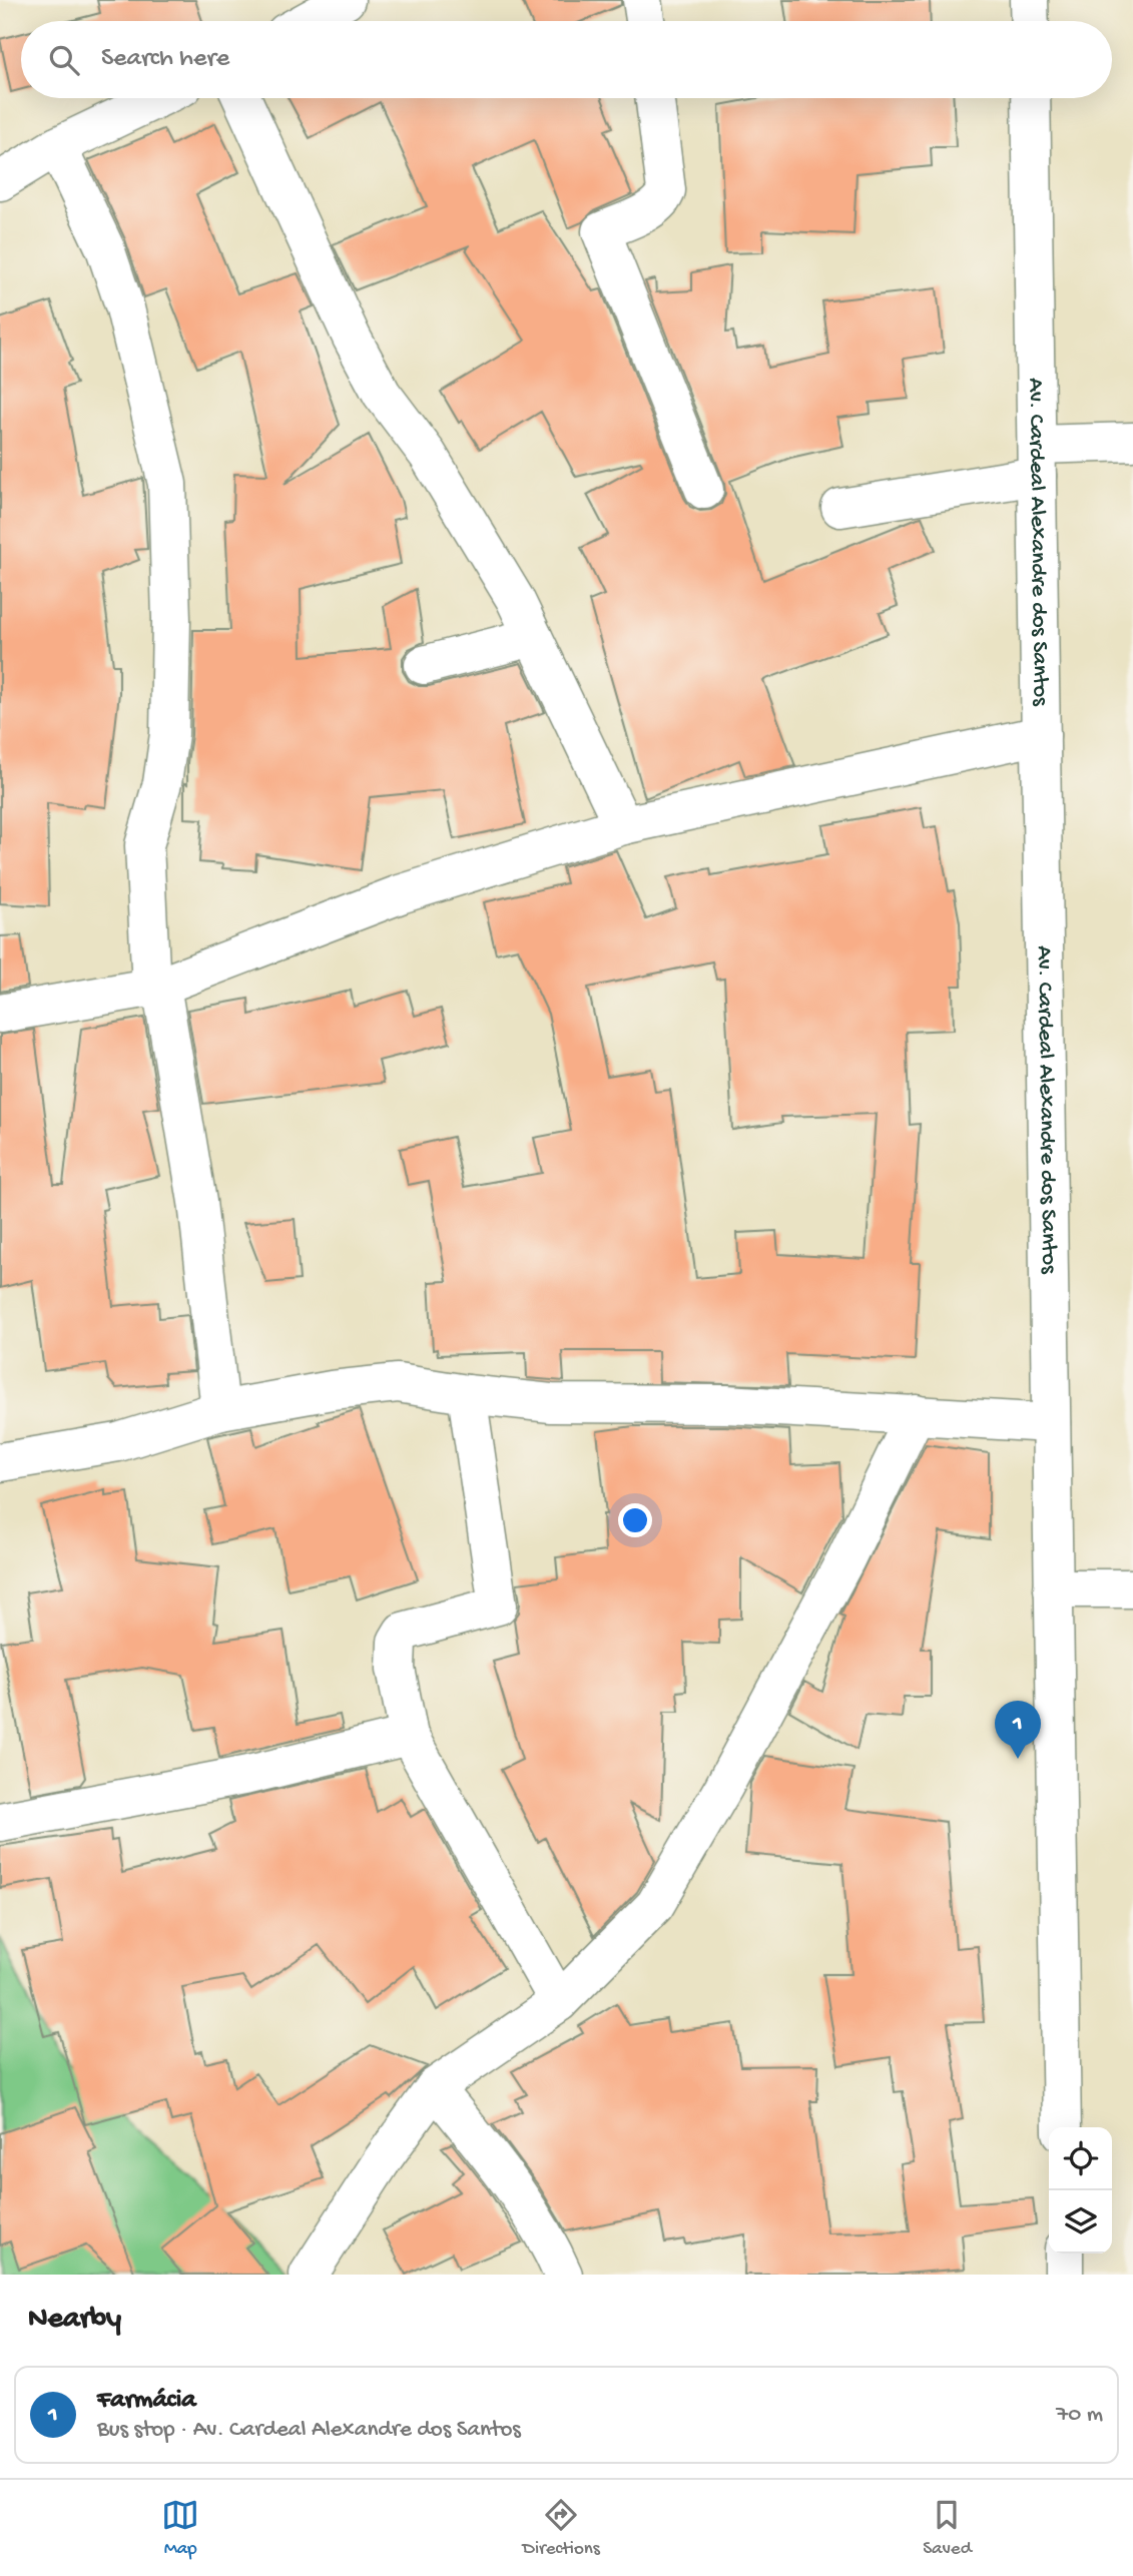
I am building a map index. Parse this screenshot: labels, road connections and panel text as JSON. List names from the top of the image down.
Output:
{
  "streets": {
    "street": ["Av. Cardeal Alexandre dos Santos"]
  },
  "page": {
    "search": "Search here",
    "pins": "1",
    "heading": "Nearby",
    "list": [
      {
        "mark": "1",
        "name": "Farmácia",
        "note": "Bus stop · Av. Cardeal Alexandre dos Santos",
        "value": "70 m"
      }
    ],
    "nav": ["Map", "Directions", "Saved"]
  }
}
